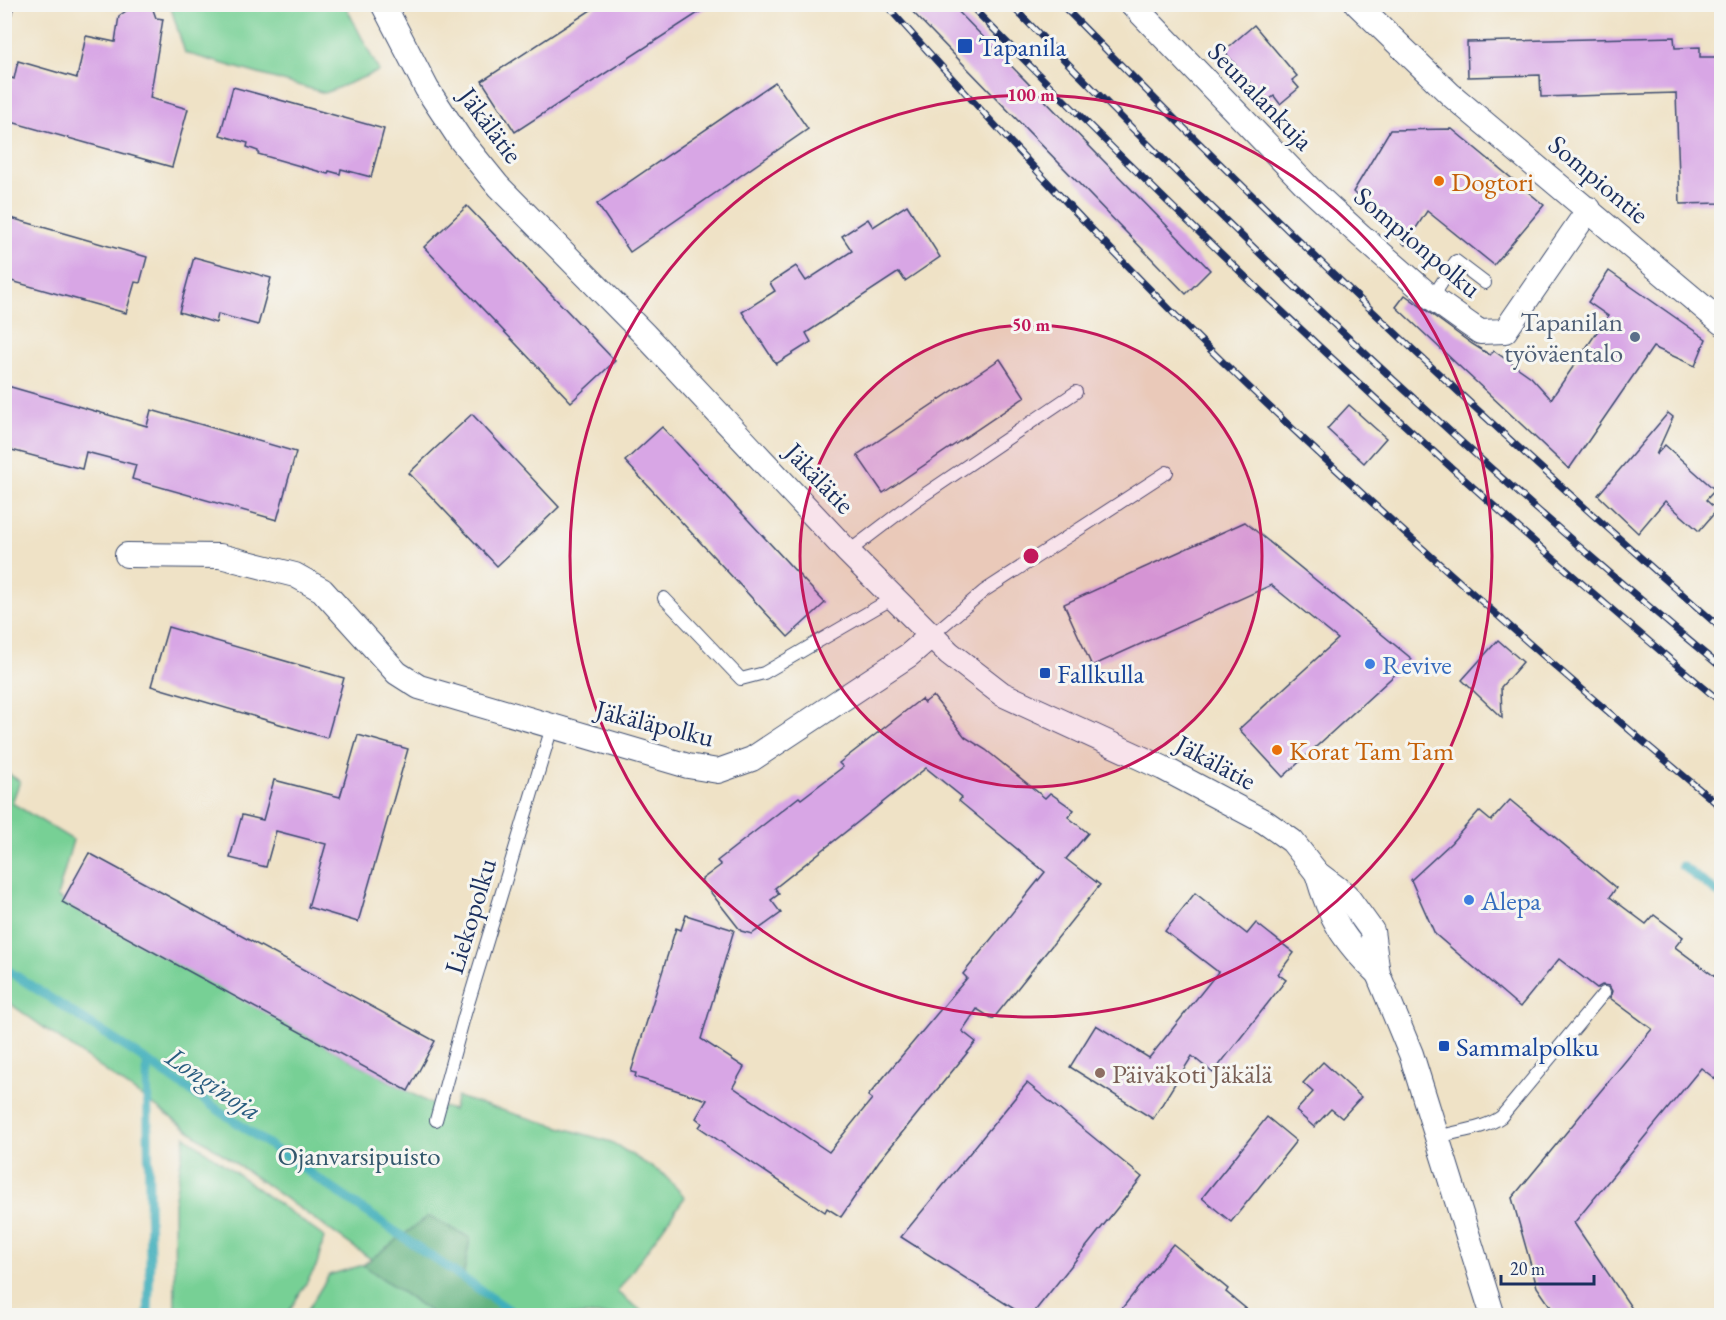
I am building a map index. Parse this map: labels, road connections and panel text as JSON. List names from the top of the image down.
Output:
{
  "streets": {
    "street": [
      "Seunalankuja",
      "Jäkälätie",
      "Sompiontie",
      "Sompionpolku",
      "Jäkäläpolku"
    ],
    "lane": ["Liekopolku"]
  },
  "crossings": [
    ["Seunalankuja", "Sompionpolku"],
    ["Jäkälätie", "Jäkäläpolku"],
    ["Sompiontie", "Sompionpolku"],
    ["Jäkäläpolku", "Liekopolku"]
  ],
  "water": ["Longinoja"],
  "parks": ["Ojanvarsipuisto"],
  "places": {
    "transit": ["Tapanila", "Fallkulla", "Sammalpolku"],
    "other": [
      "Dogtori",
      "Tapanilan työväentalo",
      "Revive",
      "Korat Tam Tam",
      "Alepa",
      "Päiväkoti Jäkälä"
    ]
  },
  "scale_bar": "20 m",
  "rings": ["100 m", "50 m"]
}
